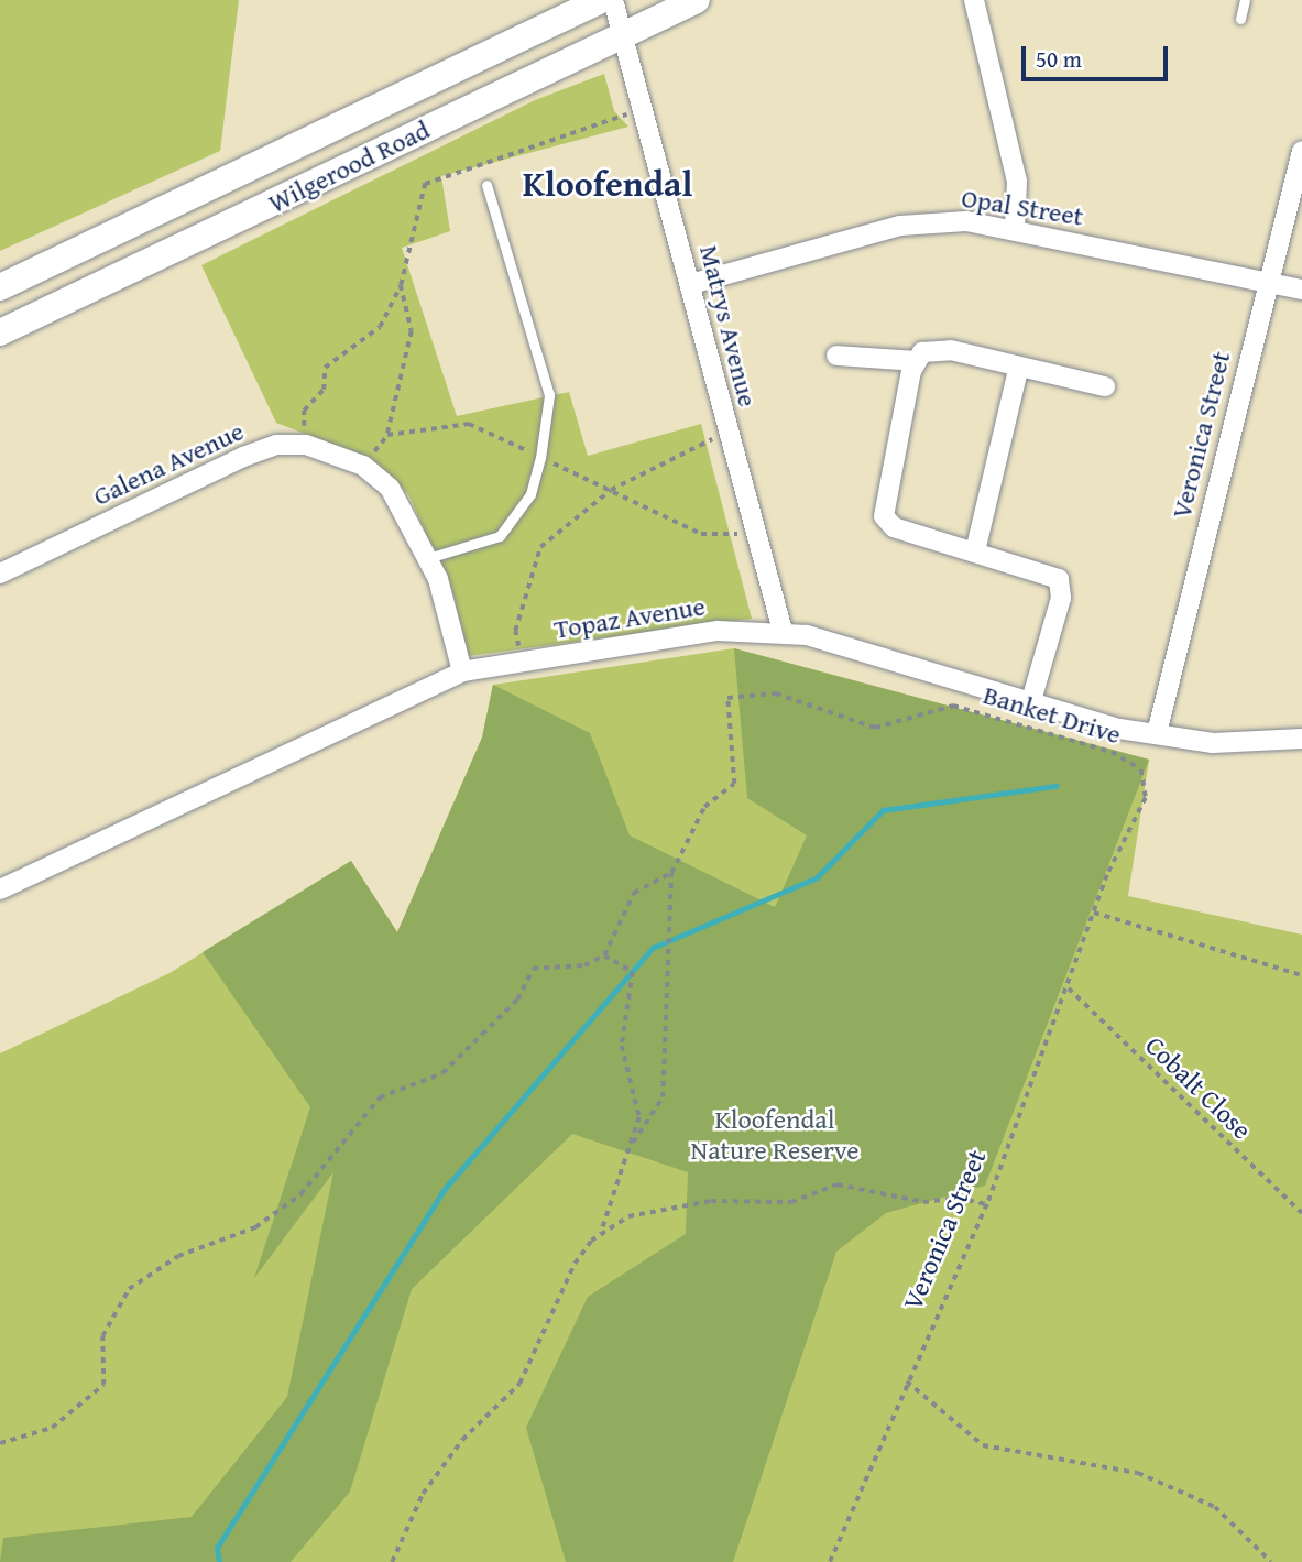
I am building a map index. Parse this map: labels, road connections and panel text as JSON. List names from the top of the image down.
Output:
{
  "streets": {
    "street": [
      "Wilgerood Road",
      "Opal Street",
      "Matrys Avenue",
      "Veronica Street",
      "Galena Avenue",
      "Topaz Avenue"
    ],
    "path": ["Banket Drive", "Cobalt Close"]
  },
  "crossings": [
    ["Wilgerood Road", "Matrys Avenue"],
    ["Opal Street", "Matrys Avenue"],
    ["Opal Street", "Veronica Street"],
    ["Matrys Avenue", "Topaz Avenue"],
    ["Veronica Street", "Topaz Avenue"],
    ["Veronica Street", "Banket Drive"],
    ["Veronica Street", "Cobalt Close"],
    ["Galena Avenue", "Topaz Avenue"]
  ],
  "districts": ["Kloofendal"],
  "parks": ["Kloofendal Nature Reserve"],
  "scale_bar": "50 m"
}
